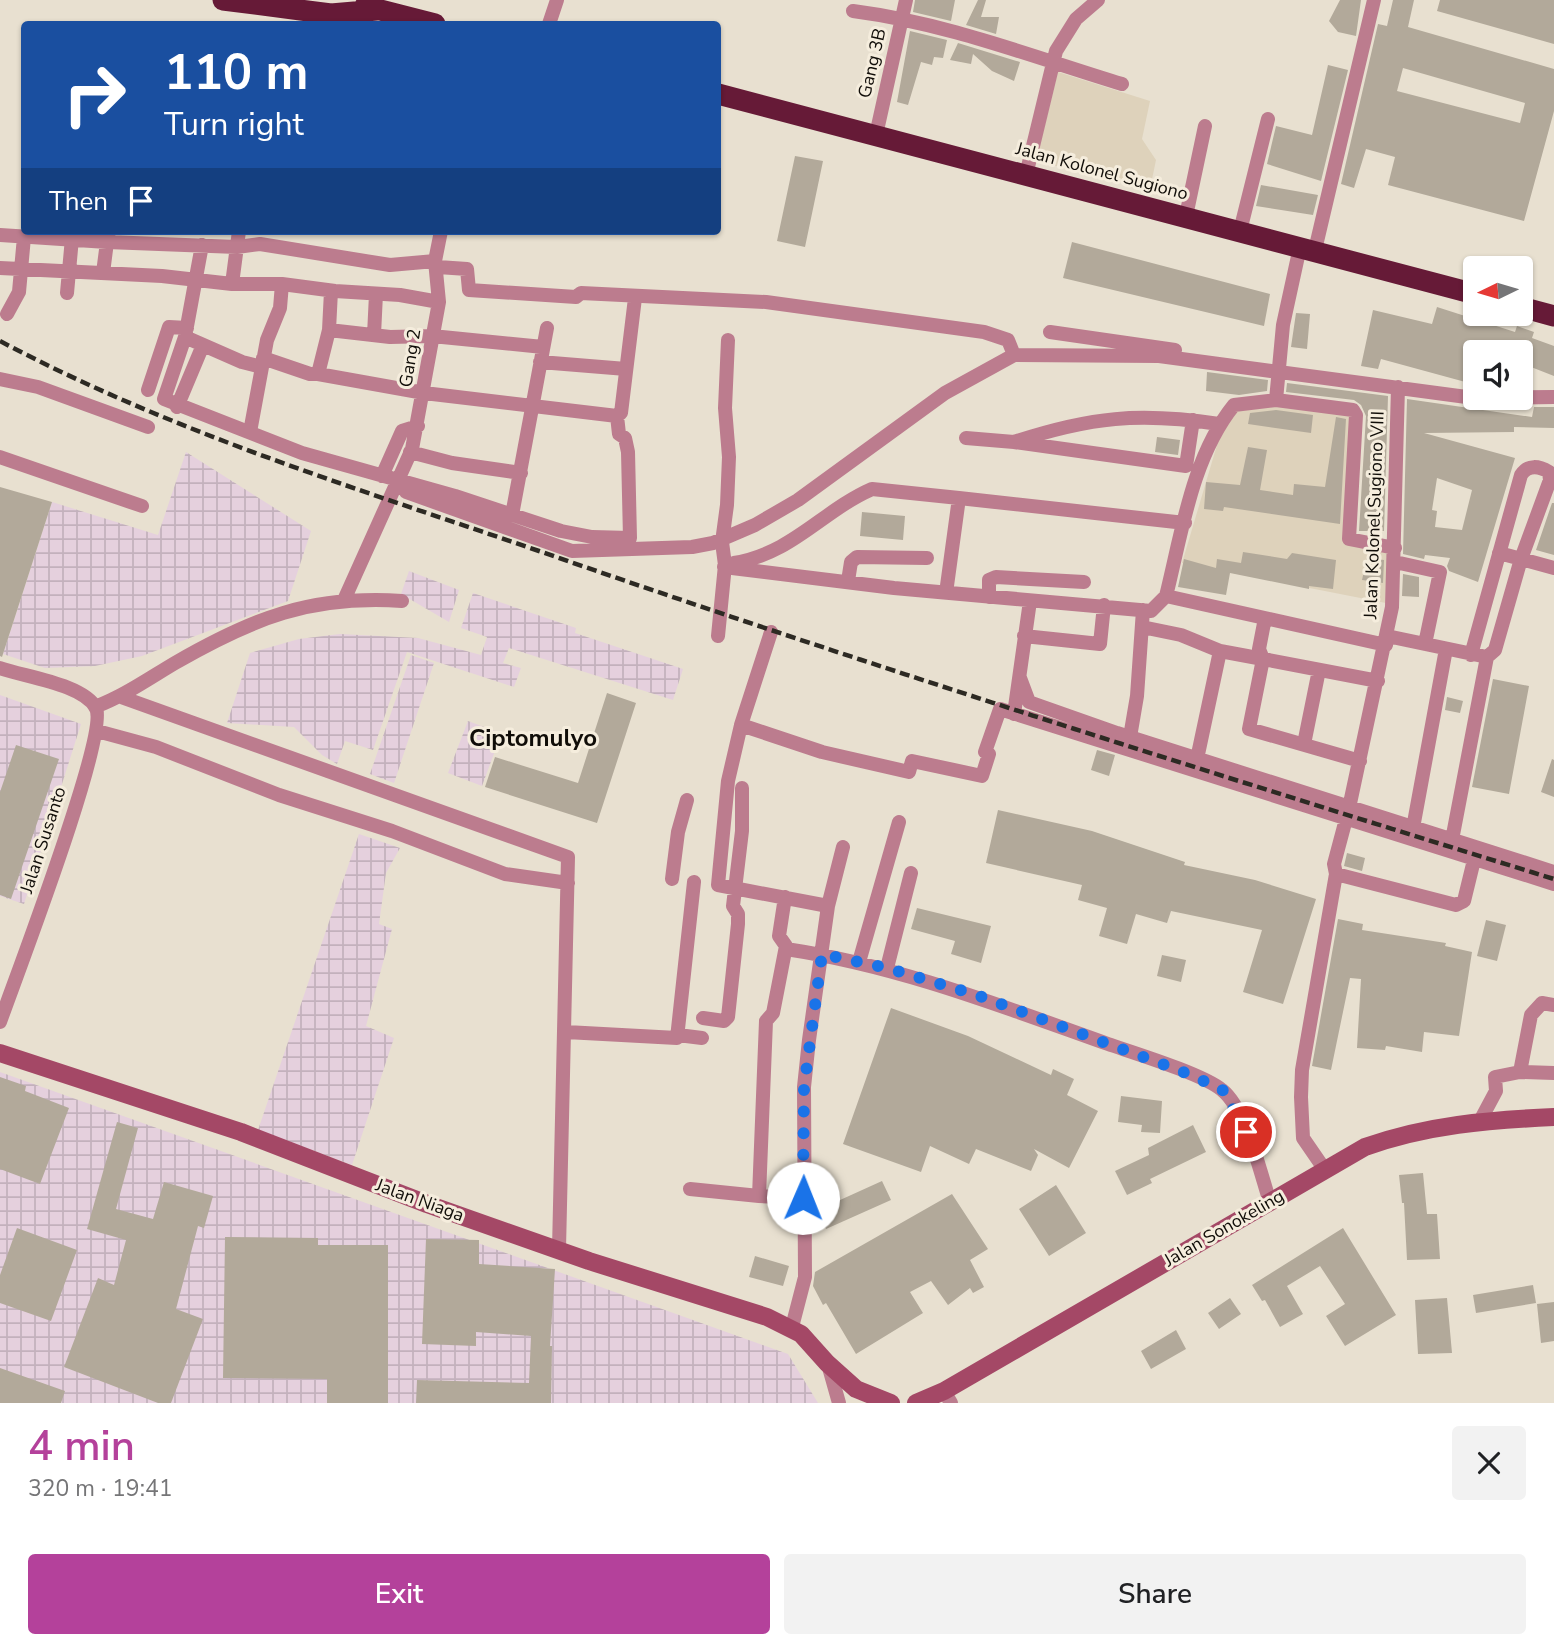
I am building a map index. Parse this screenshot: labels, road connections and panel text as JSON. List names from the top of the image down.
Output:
{
  "streets": {
    "highway": ["Jalan Kolonel Sugiono"],
    "street": [
      "Gang 3B",
      "Gang 2",
      "Jalan Kolonel Sugiono VIII",
      "Jalan Susanto",
      "Jalan Niaga",
      "Jalan Sonokeling"
    ]
  },
  "crossings": [
    ["Gang 3B", "Jalan Kolonel Sugiono"],
    ["Jalan Kolonel Sugiono VIII", "Jalan Sonokeling"]
  ],
  "districts": ["Ciptomulyo"],
  "north": "left",
  "page": {
    "turn": ["110 m", "Turn right"],
    "then": "Then",
    "heading": ["4 min", "320 m · 19:41"],
    "buttons": ["Exit", "Share"]
  }
}
